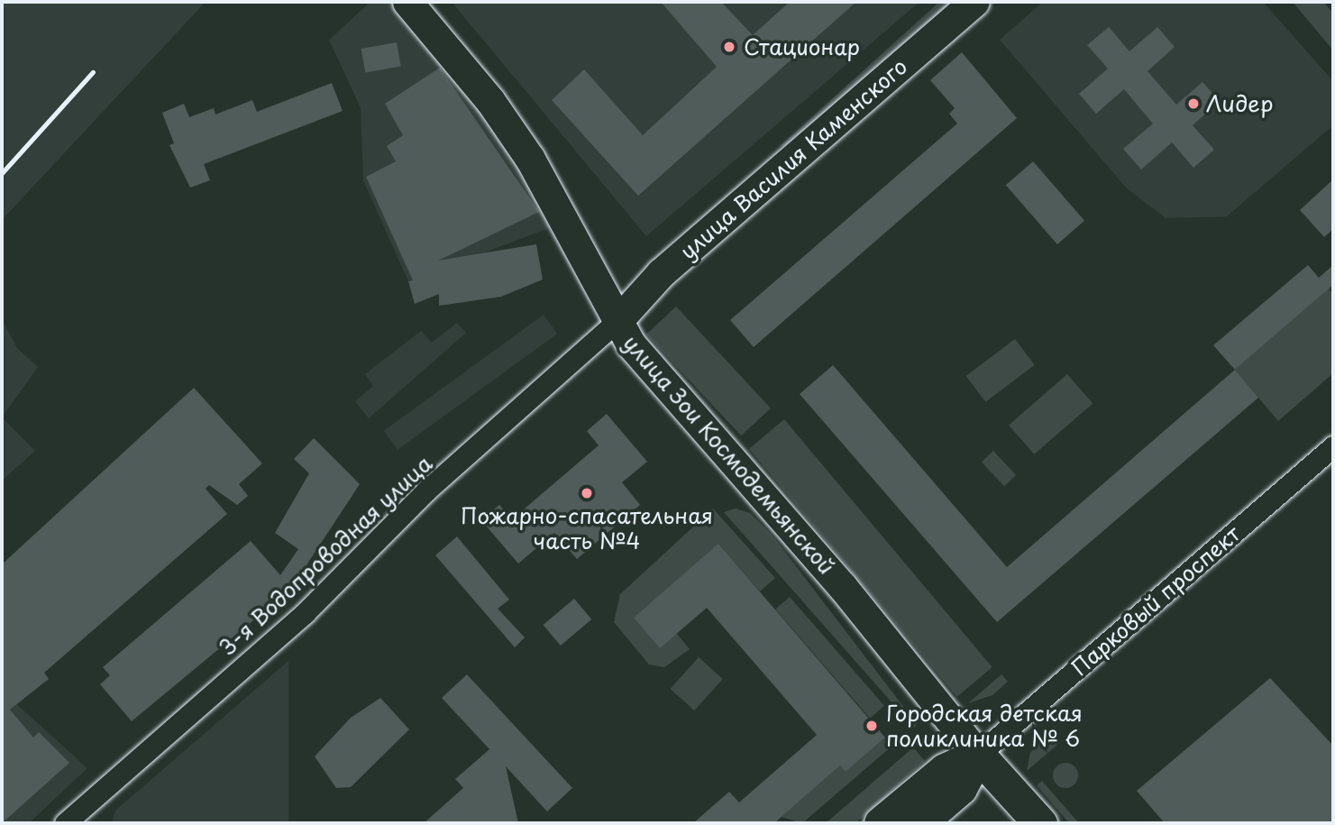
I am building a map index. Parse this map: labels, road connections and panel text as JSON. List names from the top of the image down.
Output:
{
  "streets": {
    "main road": ["улица Василия Каменского", "улица Зои Космодемьянской", "Парковый проспект"],
    "street": ["3-я Водопроводная улица"]
  },
  "crossings": [
    ["улица Василия Каменского", "улица Зои Космодемьянской"],
    ["улица Василия Каменского", "3-я Водопроводная улица"],
    ["улица Зои Космодемьянской", "3-я Водопроводная улица"],
    ["улица Зои Космодемьянской", "Парковый проспект"]
  ],
  "places": [
    "Стационар",
    "Лидер",
    "Пожарно-спасательная часть №4",
    "Городская детская поликлиника № 6"
  ]
}
